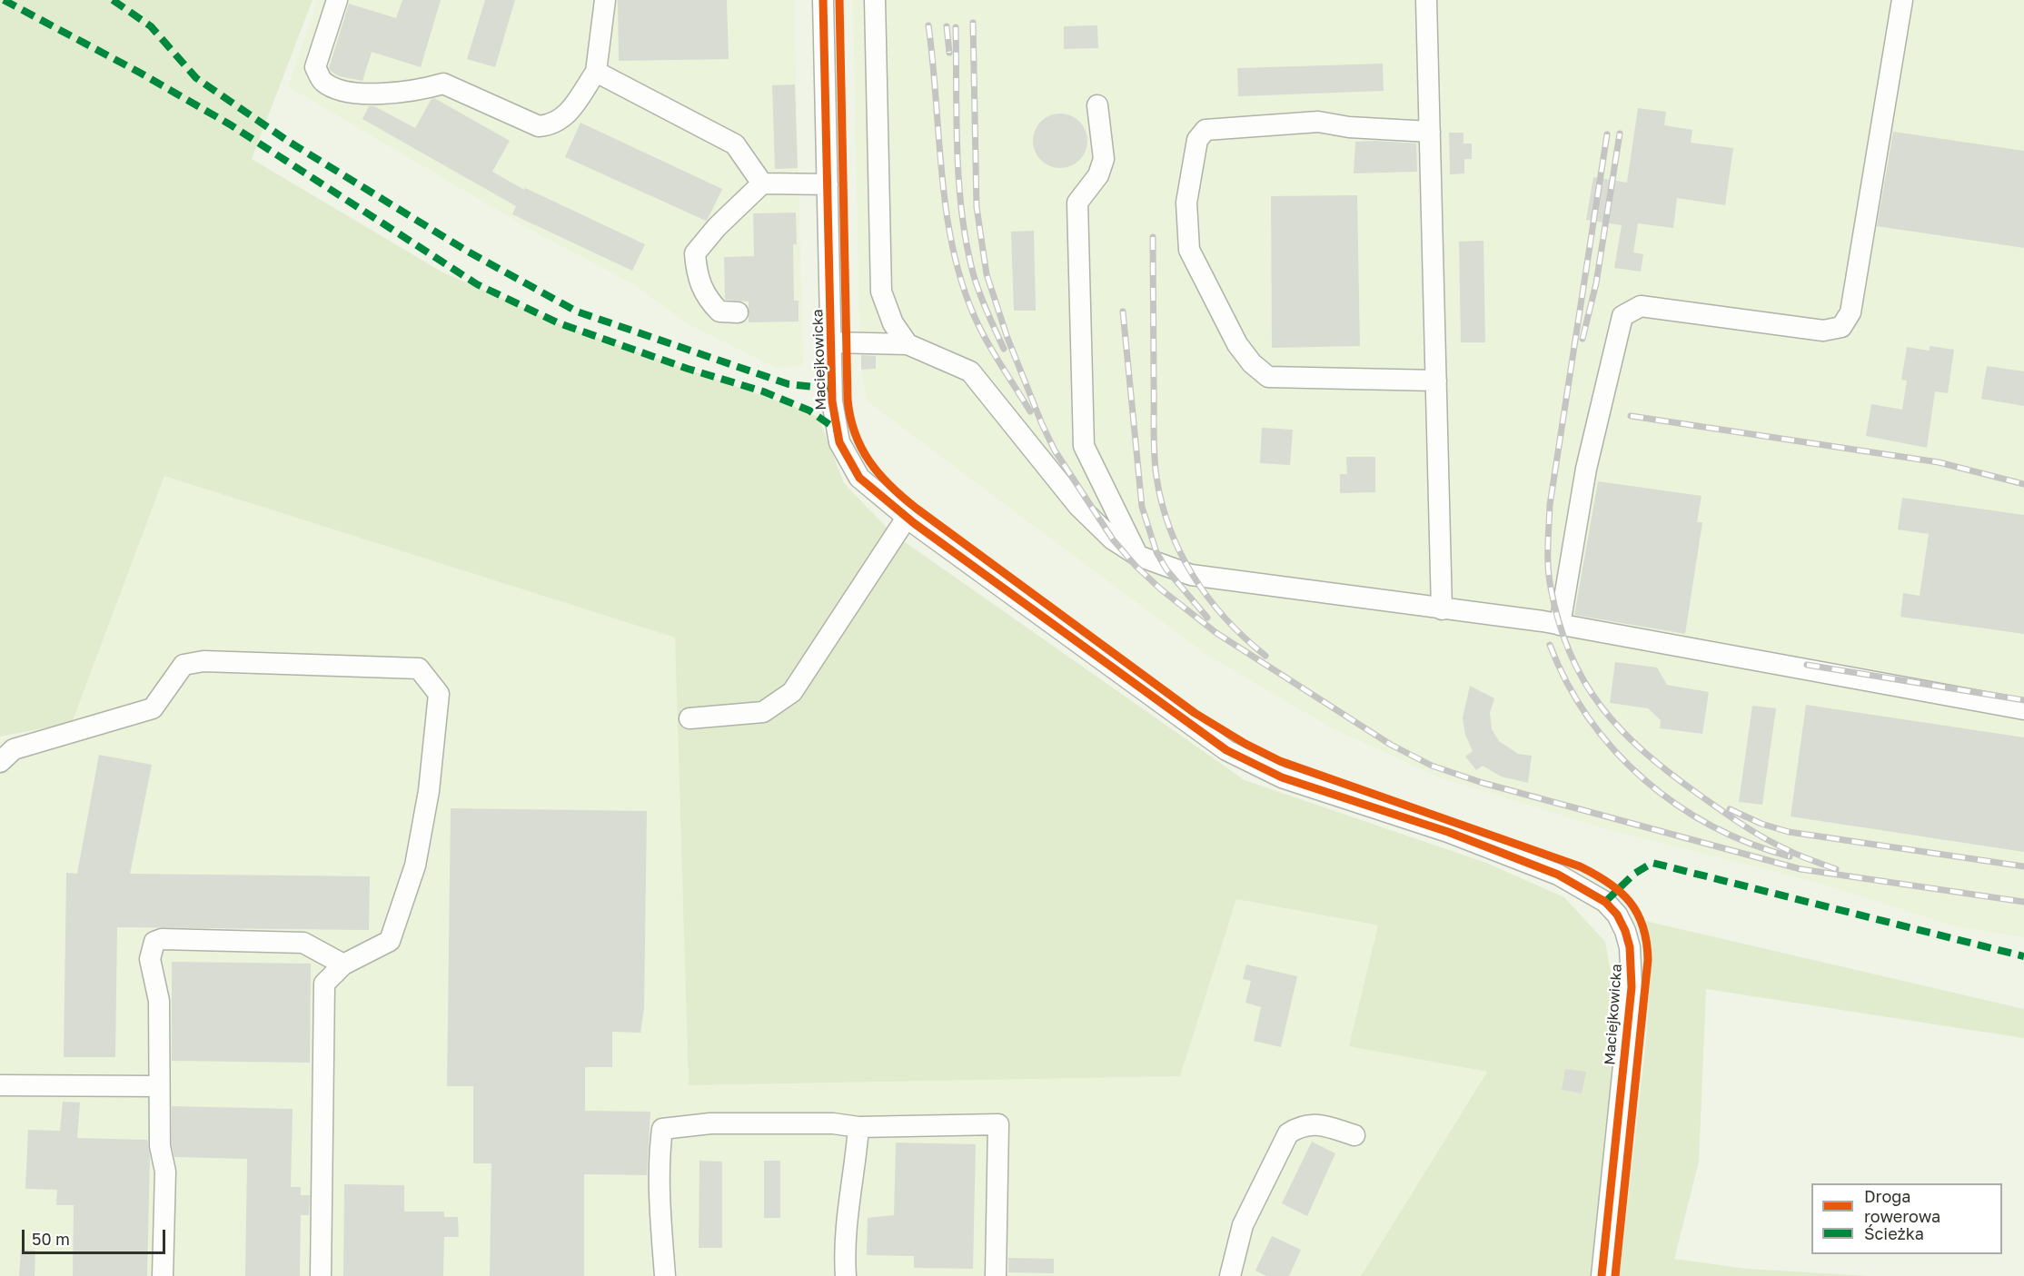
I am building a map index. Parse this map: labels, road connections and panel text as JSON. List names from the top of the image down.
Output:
{
  "streets": {
    "street": ["Maciejkowicka"]
  },
  "legend": ["Droga rowerowa", "Ścieżka"],
  "scale_bar": "50 m"
}
